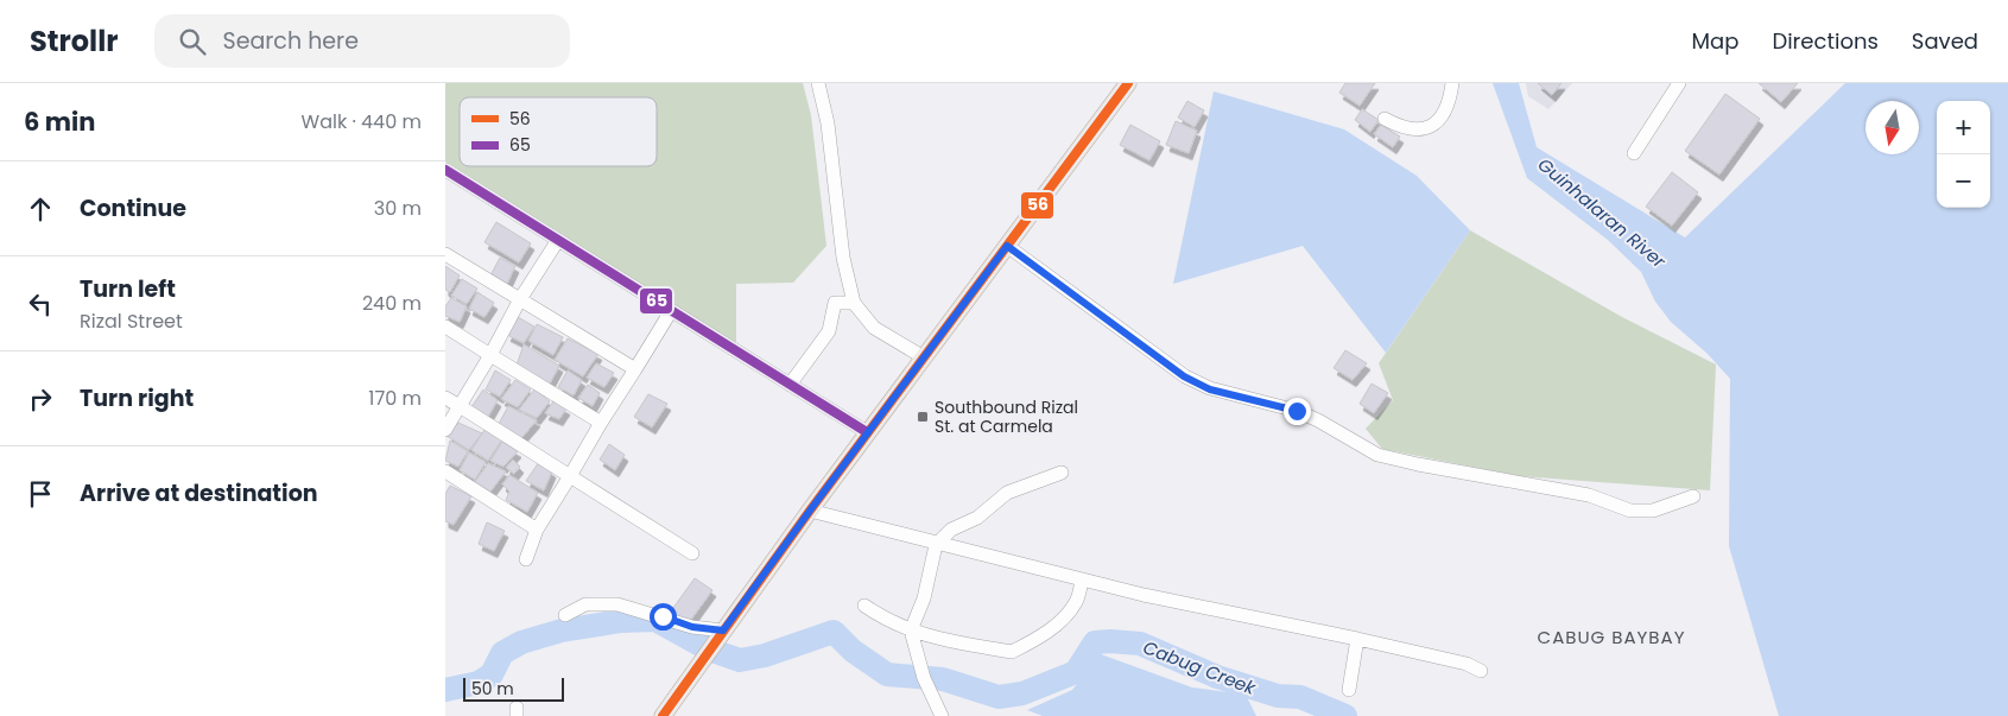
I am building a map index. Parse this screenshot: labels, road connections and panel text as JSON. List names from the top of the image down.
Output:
{
  "districts": ["CABUG BAYBAY"],
  "water": ["Guinhalaran River", "Cabug Creek"],
  "places": {
    "transit": ["Southbound Rizal St. at Carmela"]
  },
  "lines": ["transit line 56", "transit line 65"],
  "legend": ["56", "65"],
  "scale_bar": "50 m",
  "north": "bottom",
  "page": {
    "header": "Strollr",
    "search": "Search here",
    "nav": ["Map", "Directions", "Saved"],
    "heading": ["6 min", "Walk · 440 m"],
    "map_buttons": ["+", "−"],
    "list": [
      ["Continue", "30 m"],
      ["Turn left", "Rizal Street", "240 m"],
      ["Turn right", "170 m"],
      "Arrive at destination"
    ],
    "scale": "50 m"
  }
}
